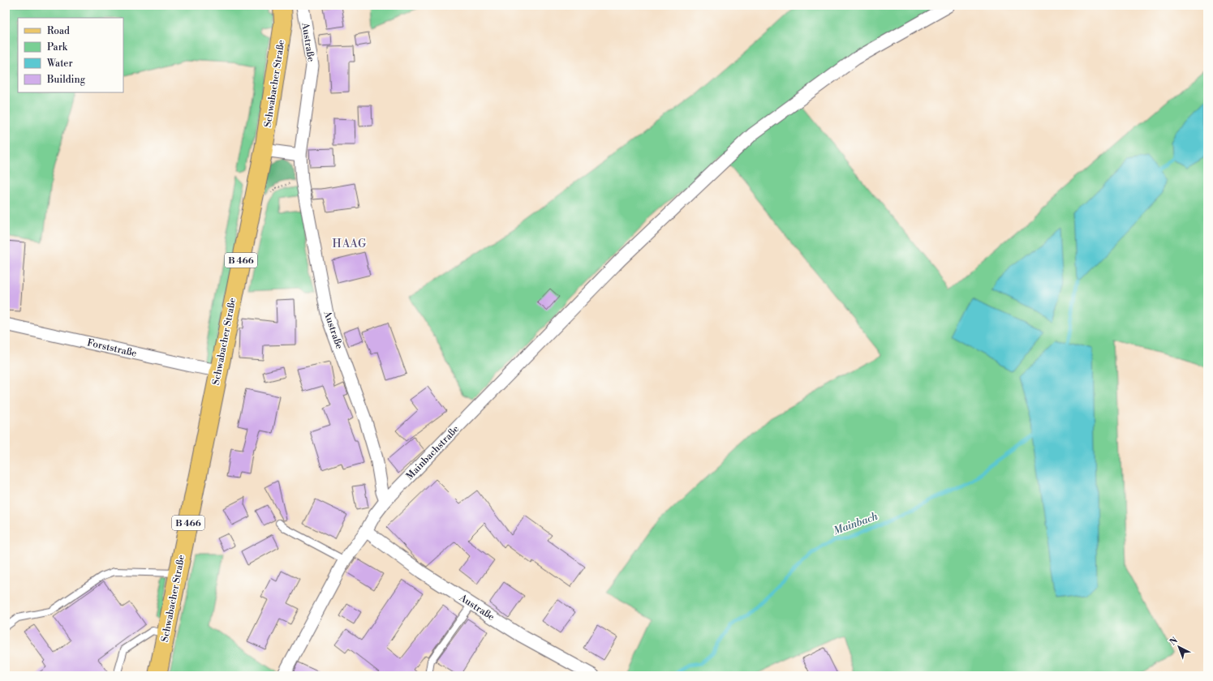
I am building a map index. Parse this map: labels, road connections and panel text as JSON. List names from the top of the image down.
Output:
{
  "streets": {
    "main road": ["Schwabacher Straße", "B 466"],
    "street": ["Austraße", "Forststraße", "Mainbachstraße"]
  },
  "crossings": [
    ["Austraße", "Mainbachstraße"],
    ["Schwabacher Straße", "Forststraße"]
  ],
  "districts": ["HAAG"],
  "water": ["Mainbach"],
  "legend": [
    "Road",
    "Park",
    "Water",
    "Building"
  ],
  "north": "top left"
}
